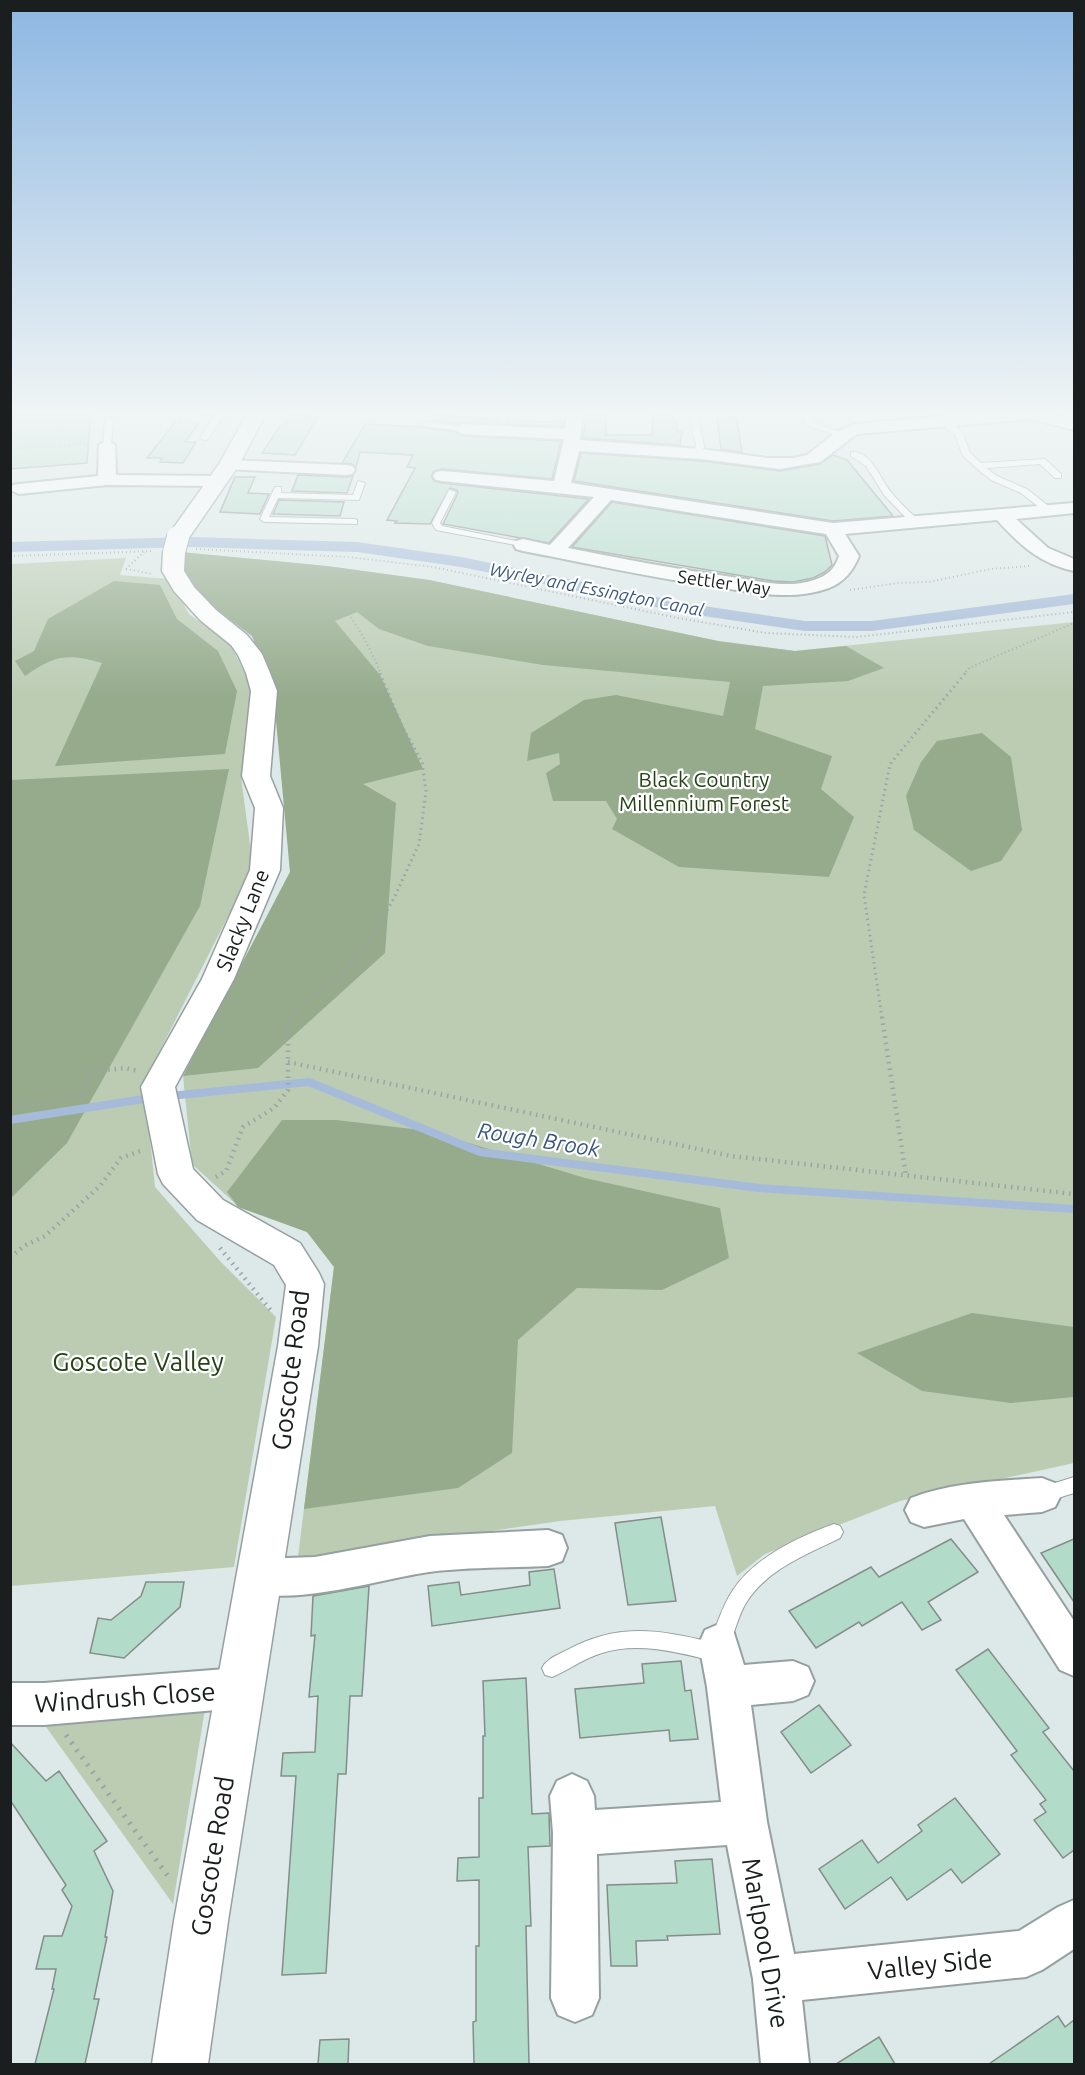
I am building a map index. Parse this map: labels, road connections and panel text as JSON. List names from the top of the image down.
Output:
{
  "streets": {
    "street": [
      "Settler Way",
      "Slacky Lane",
      "Goscote Road",
      "Windrush Close",
      "Marlpool Drive",
      "Valley Side"
    ]
  },
  "crossings": [
    ["Slacky Lane", "Goscote Road"],
    ["Goscote Road", "Windrush Close"],
    ["Marlpool Drive", "Valley Side"]
  ],
  "water": ["Wyrley and Essington Canal", "Rough Brook"],
  "parks": ["Black Country Millennium Forest", "Goscote Valley"]
}
